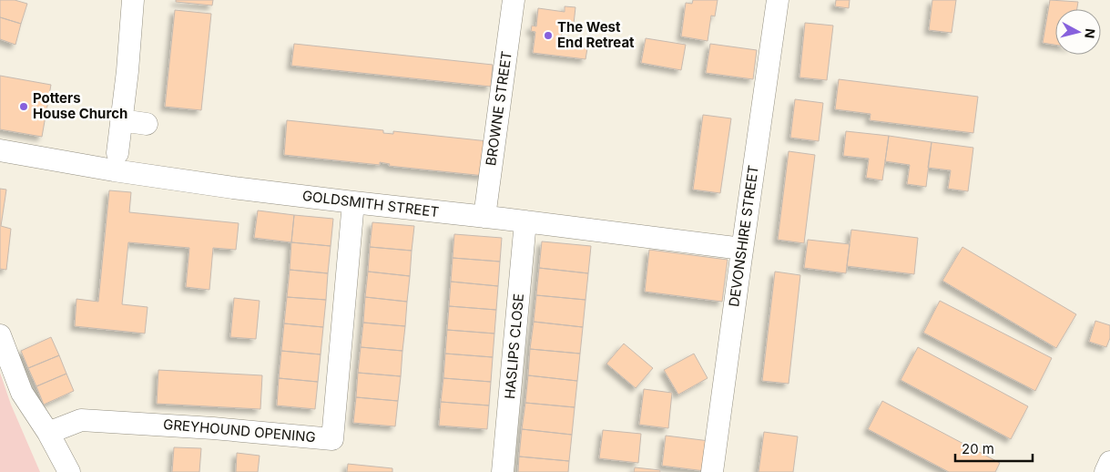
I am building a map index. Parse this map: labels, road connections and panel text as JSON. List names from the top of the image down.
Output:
{
  "streets": {
    "street": [
      "BROWNE STREET",
      "GOLDSMITH STREET",
      "DEVONSHIRE STREET",
      "HASLIPS CLOSE",
      "GREYHOUND OPENING"
    ]
  },
  "crossings": [
    ["BROWNE STREET", "GOLDSMITH STREET"],
    ["GOLDSMITH STREET", "DEVONSHIRE STREET"],
    ["GOLDSMITH STREET", "HASLIPS CLOSE"],
    ["GOLDSMITH STREET", "GREYHOUND OPENING"]
  ],
  "places": ["The West End Retreat", "Potters House Church"],
  "scale_bar": "20 m",
  "north": "right"
}
